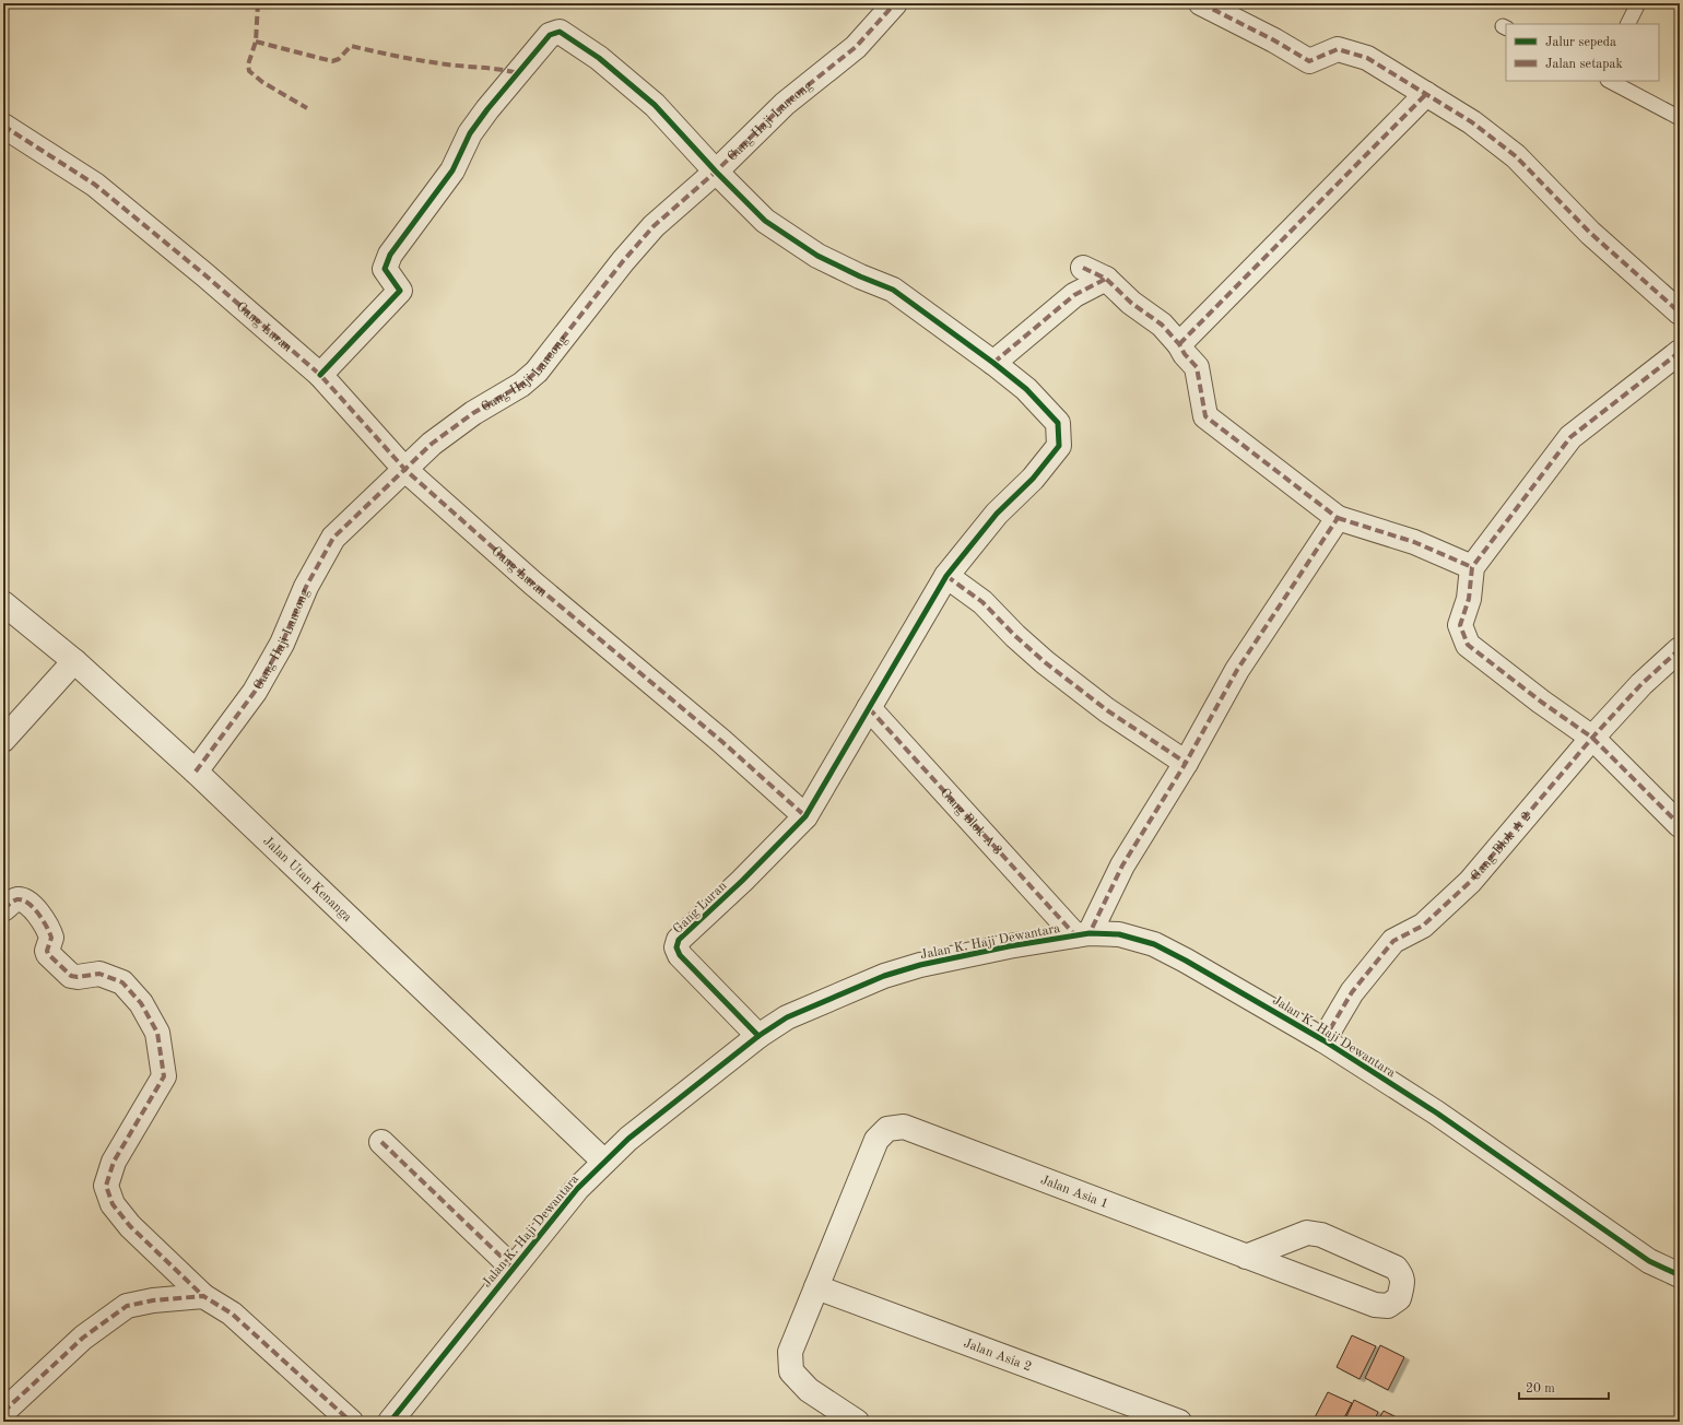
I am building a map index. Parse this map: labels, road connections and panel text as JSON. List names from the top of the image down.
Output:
{
  "streets": {
    "street": [
      "Gang Haji Lancong",
      "Gang Luran",
      "Gang Blok A 3",
      "Gang Blok A 2",
      "Jalan Utan Kenanga",
      "Jalan K. Haji Dewantara",
      "Jalan Asia 1",
      "Jalan Asia 2"
    ]
  },
  "crossings": [
    ["Gang Haji Lancong", "Gang Luran"],
    ["Gang Haji Lancong", "Jalan Utan Kenanga"],
    ["Gang Luran", "Jalan K. Haji Dewantara"],
    ["Gang Blok A 3", "Jalan K. Haji Dewantara"],
    ["Gang Blok A 2", "Jalan K. Haji Dewantara"],
    ["Jalan Utan Kenanga", "Jalan K. Haji Dewantara"],
    ["Jalan Asia 1", "Jalan Asia 2"]
  ],
  "legend": ["Jalur sepeda", "Jalan setapak"],
  "scale_bar": "20 m"
}
